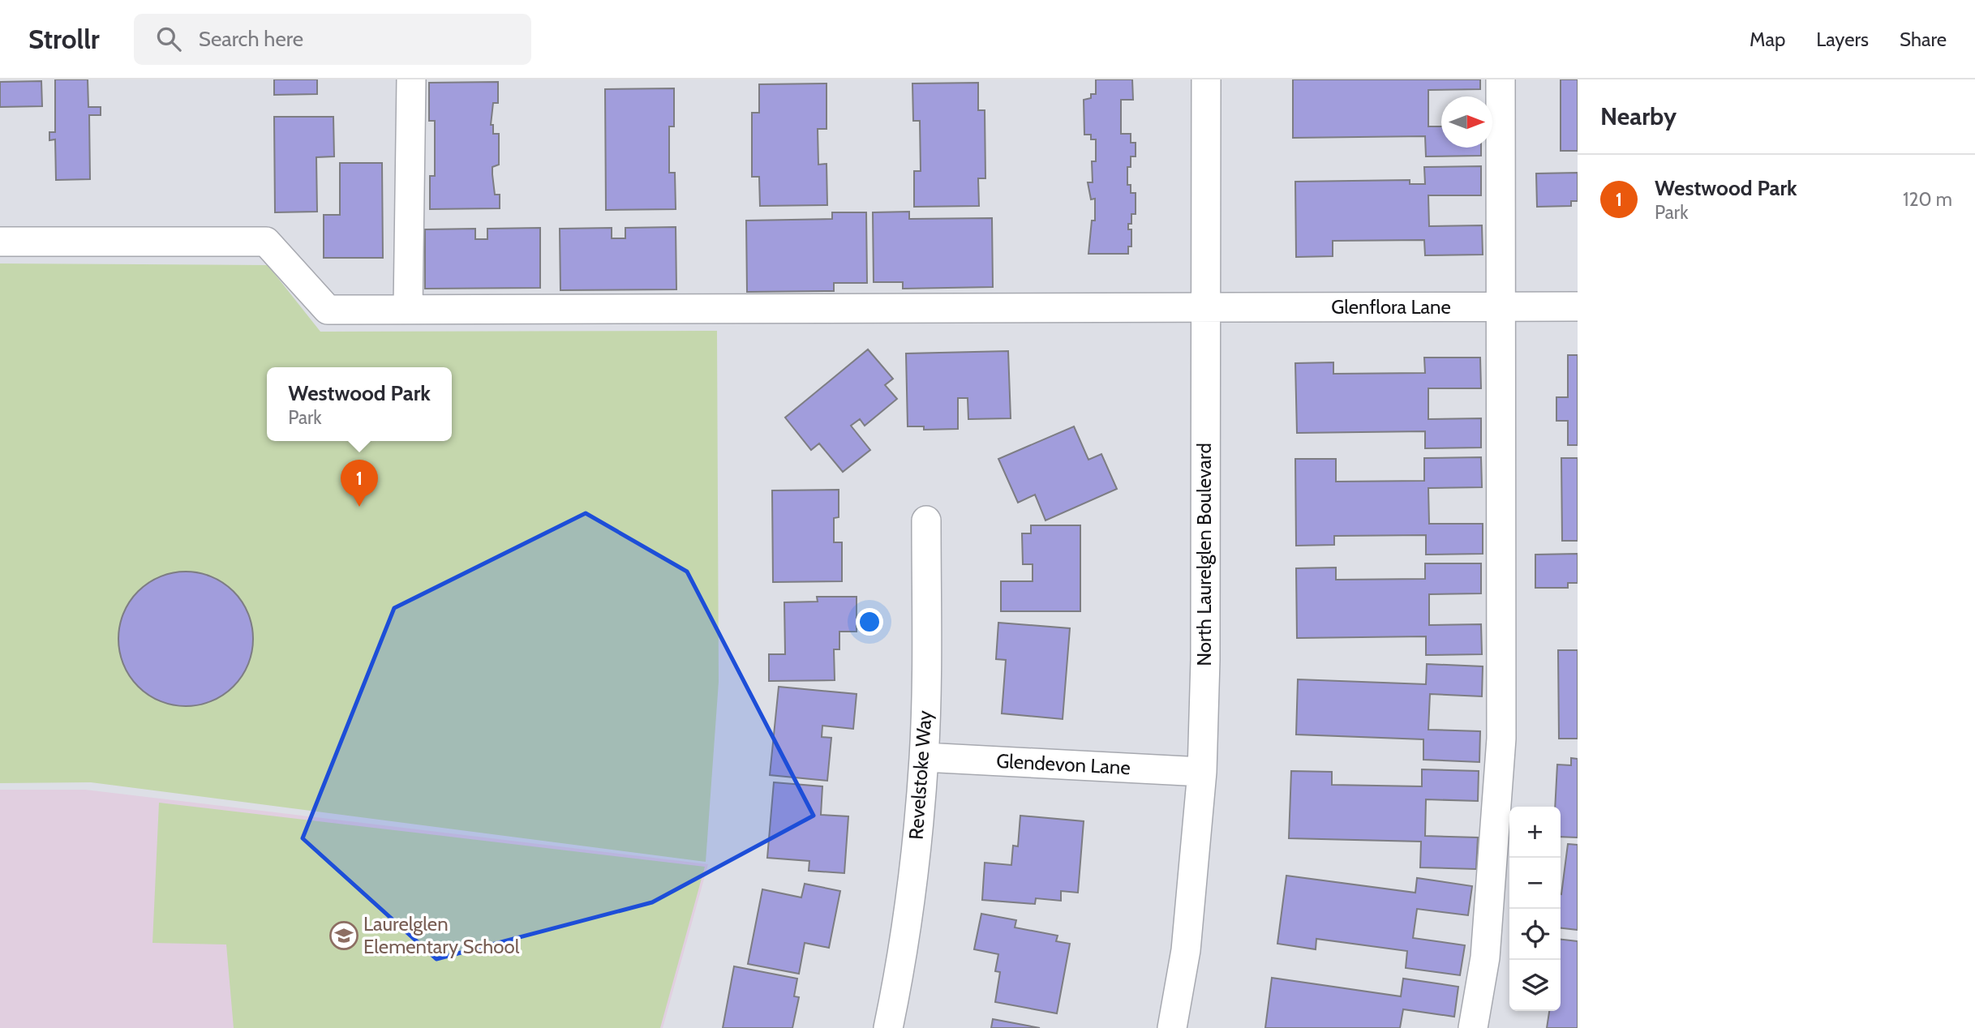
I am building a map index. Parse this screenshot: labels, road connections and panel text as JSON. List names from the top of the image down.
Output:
{
  "streets": {
    "street": [
      "Glenflora Lane",
      "North Laurelglen Boulevard",
      "Glendevon Lane",
      "Revelstoke Way"
    ]
  },
  "crossings": [
    ["Glenflora Lane", "North Laurelglen Boulevard"],
    ["North Laurelglen Boulevard", "Glendevon Lane"],
    ["Glendevon Lane", "Revelstoke Way"]
  ],
  "places": {
    "school or university": ["Laurelglen Elementary School"]
  },
  "north": "right",
  "page": {
    "header": "Strollr",
    "search": "Search here",
    "nav": ["Map", "Layers", "Share"],
    "heading": "Nearby",
    "list": [
      {
        "mark": "1",
        "name": "Westwood Park",
        "note": "Park",
        "value": "120 m"
      }
    ],
    "popup": ["Westwood Park", "Park"],
    "pins": "1",
    "map_buttons": ["+", "−"]
  }
}
